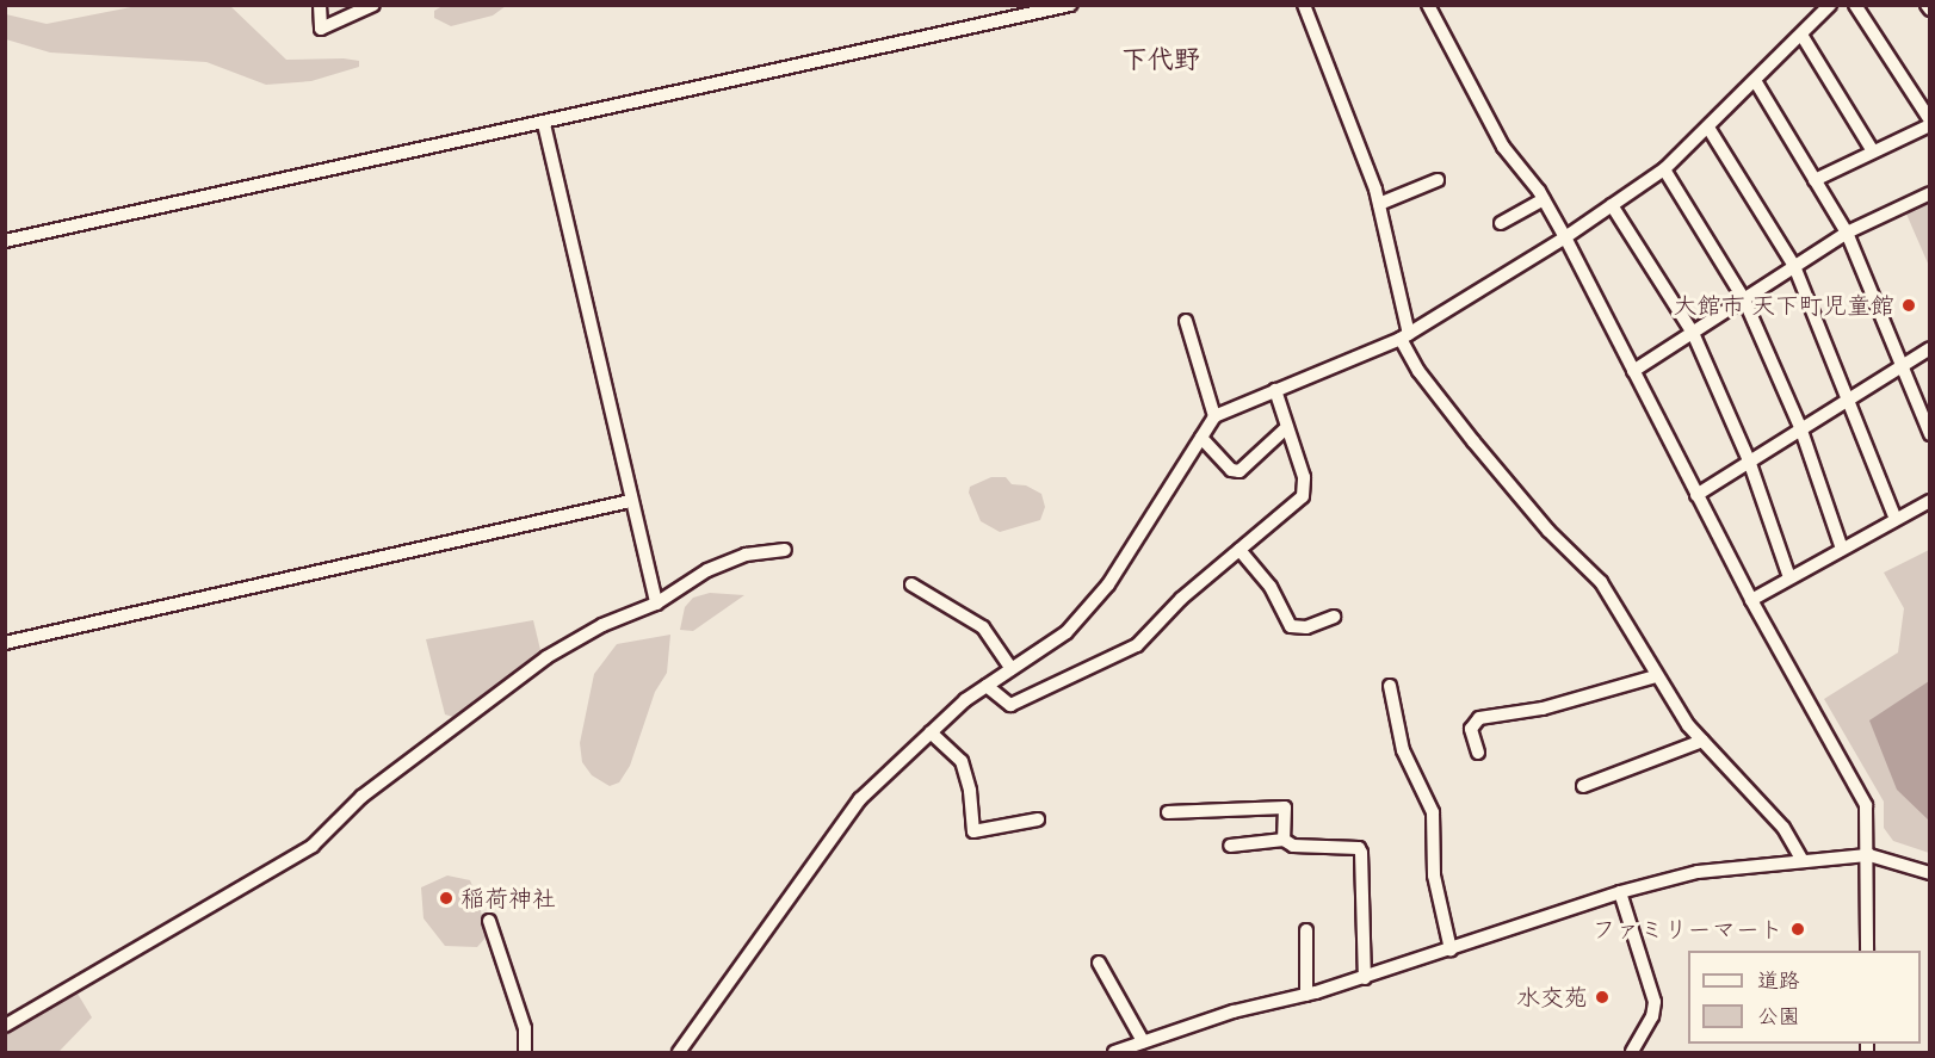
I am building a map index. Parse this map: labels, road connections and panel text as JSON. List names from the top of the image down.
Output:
{
  "districts": ["下代野"],
  "places": [
    "大館市 天下町児童館",
    "稲荷神社",
    "ファミリーマート",
    "水交苑"
  ],
  "legend": ["道路", "公園"]
}
